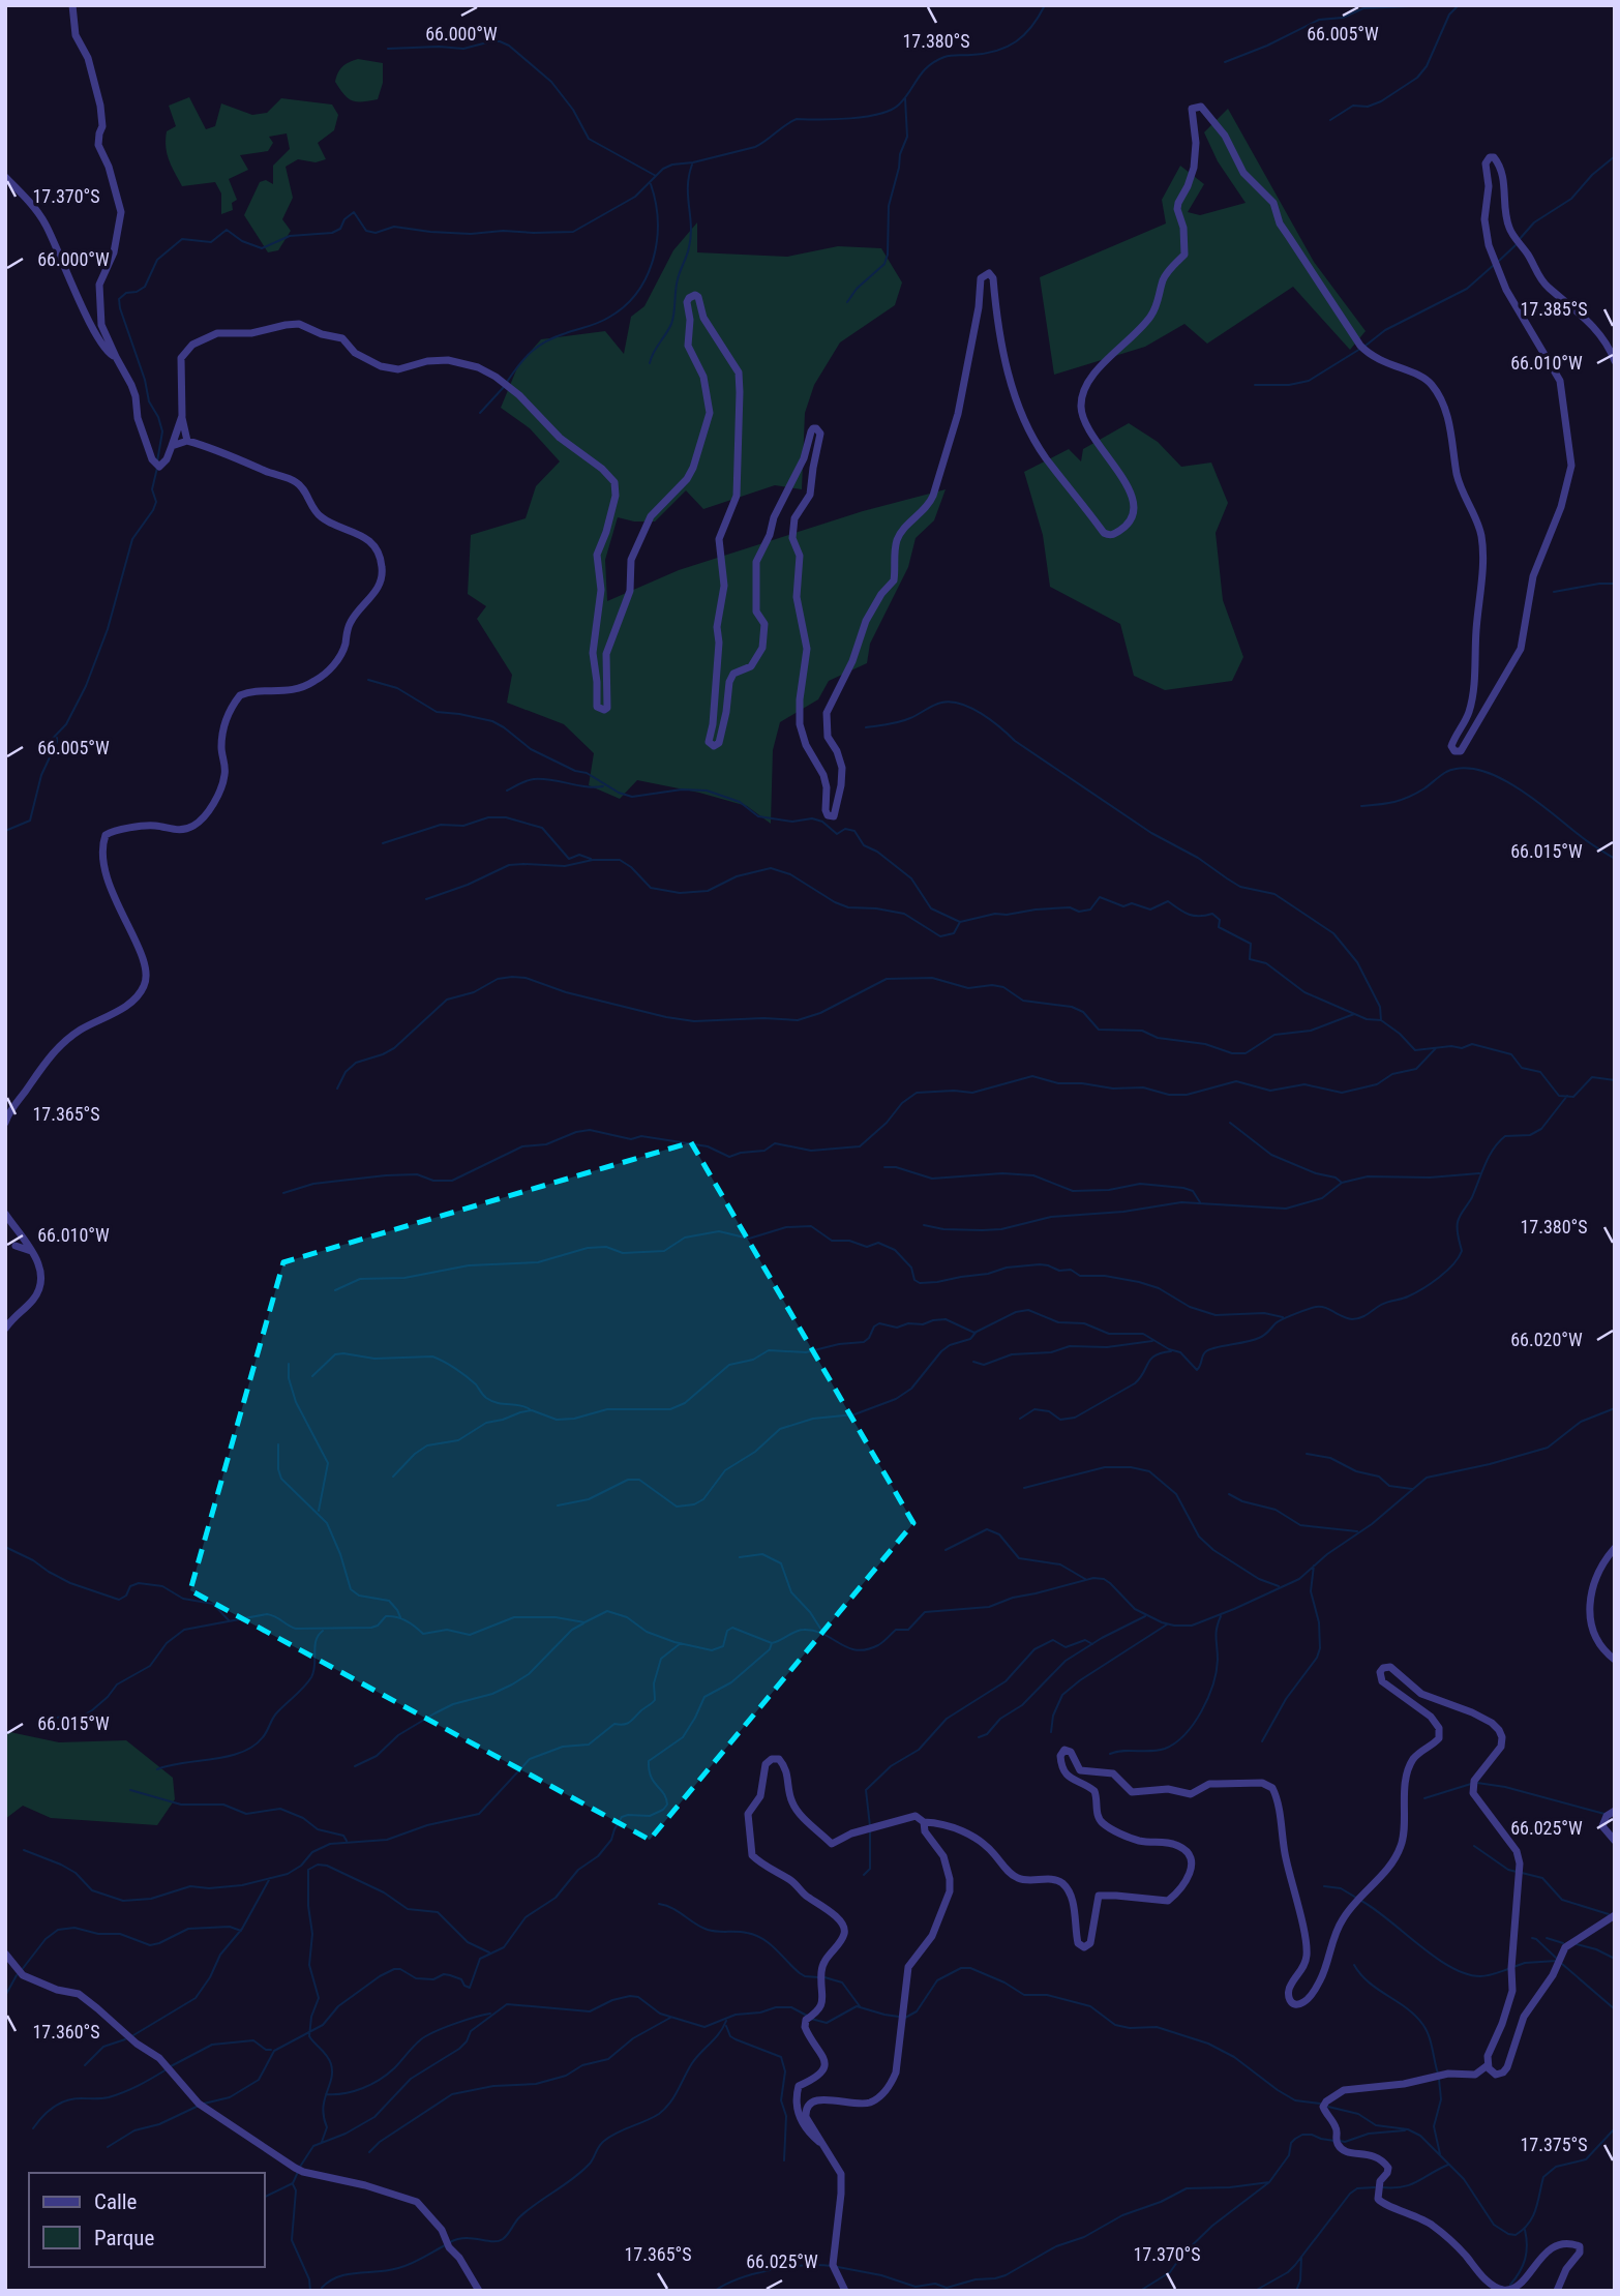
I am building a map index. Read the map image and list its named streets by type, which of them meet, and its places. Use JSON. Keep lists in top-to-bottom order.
{
  "legend": ["Calle", "Parque"],
  "coordinates": [
    "66.000°W",
    "66.005°W",
    "17.380°S",
    "17.370°S",
    "17.385°S",
    "66.010°W",
    "66.015°W",
    "17.365°S",
    "66.020°W",
    "66.025°W",
    "17.360°S",
    "17.375°S"
  ]
}
